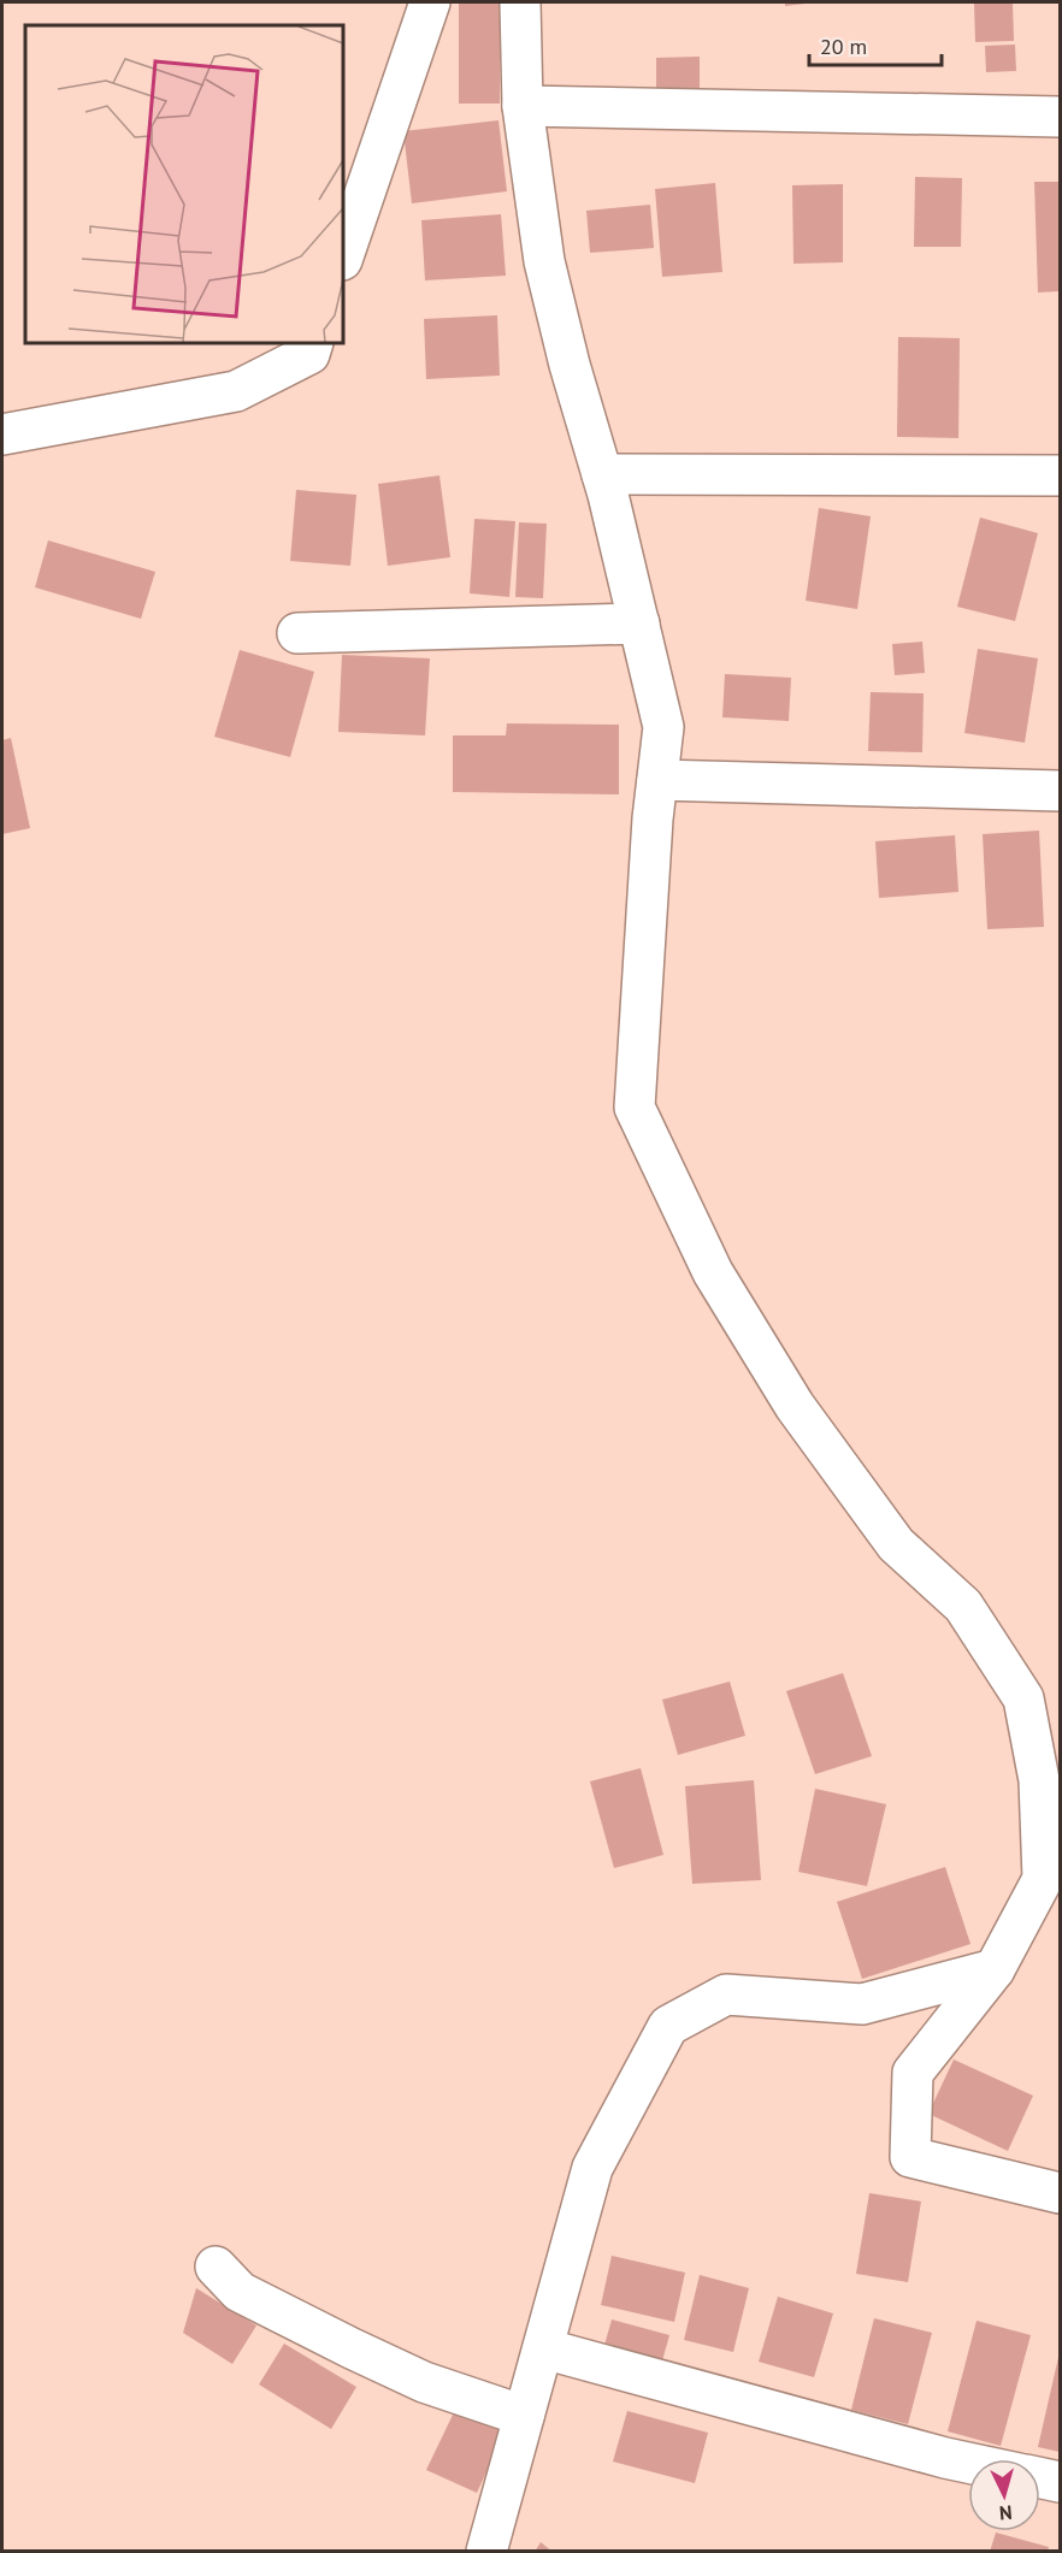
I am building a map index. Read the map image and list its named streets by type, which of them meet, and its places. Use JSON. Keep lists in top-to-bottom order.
{
  "scale_bar": "20 m",
  "north": "bottom"
}
